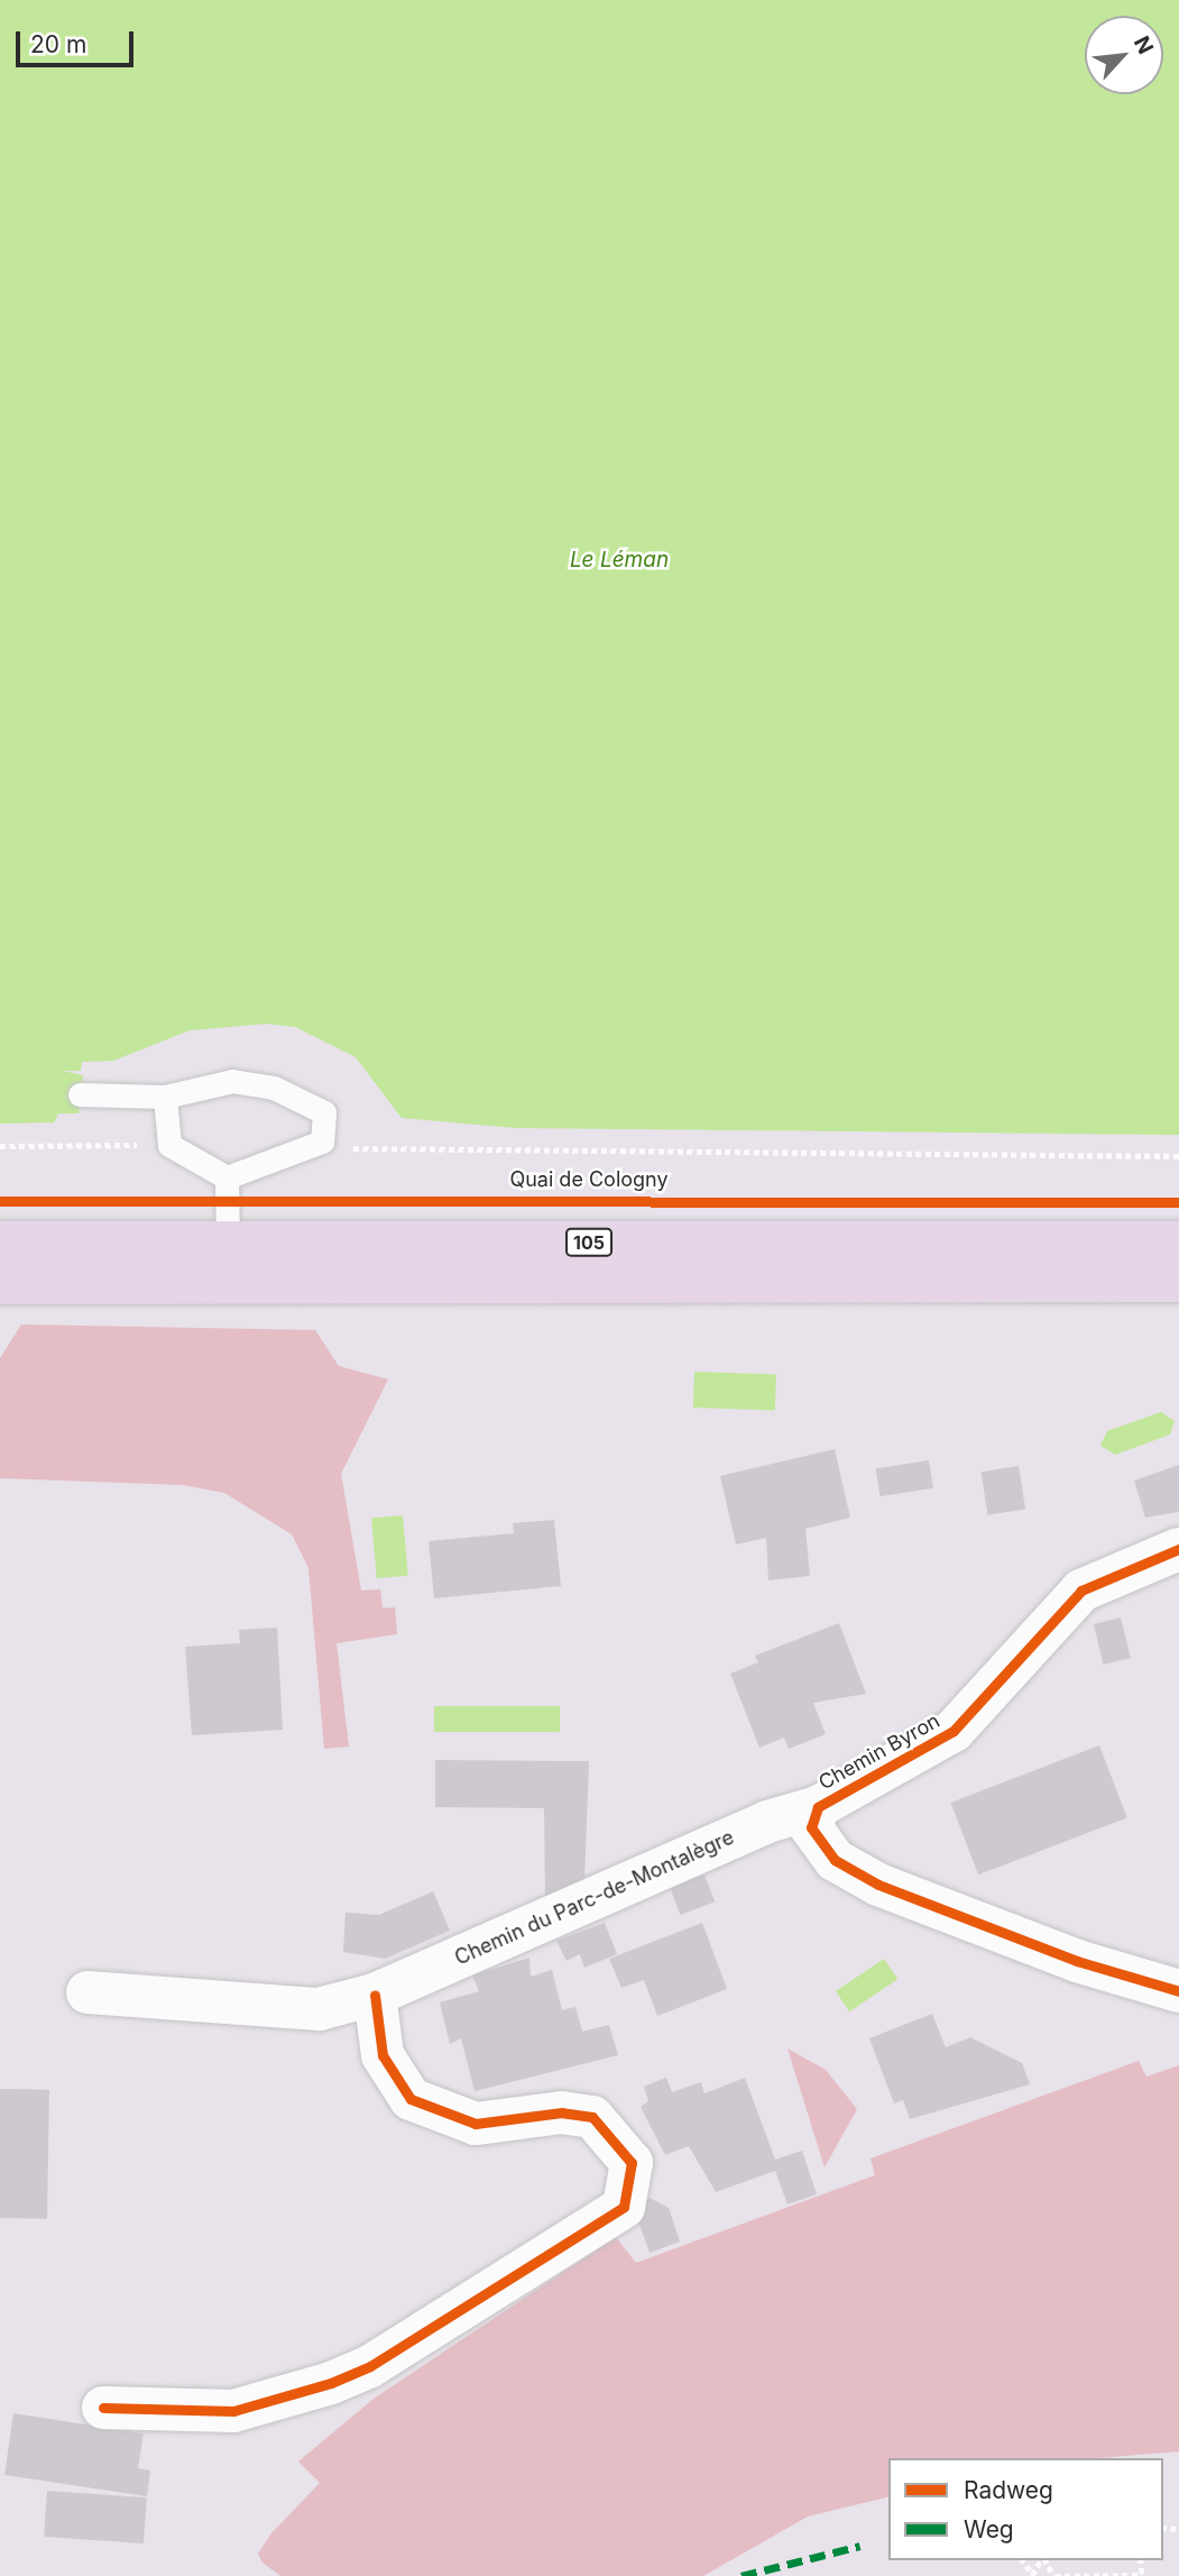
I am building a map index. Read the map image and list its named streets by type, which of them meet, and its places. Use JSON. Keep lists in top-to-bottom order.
{
  "streets": {
    "main road": ["105"],
    "street": ["Chemin Byron", "Chemin du Parc-de-Montalègre"],
    "cycle path": ["Quai de Cologny"]
  },
  "crossings": [
    ["Chemin Byron", "Chemin du Parc-de-Montalègre"]
  ],
  "water": ["Le Léman"],
  "legend": ["Radweg", "Weg"],
  "scale_bar": "20 m",
  "north": "top right"
}
